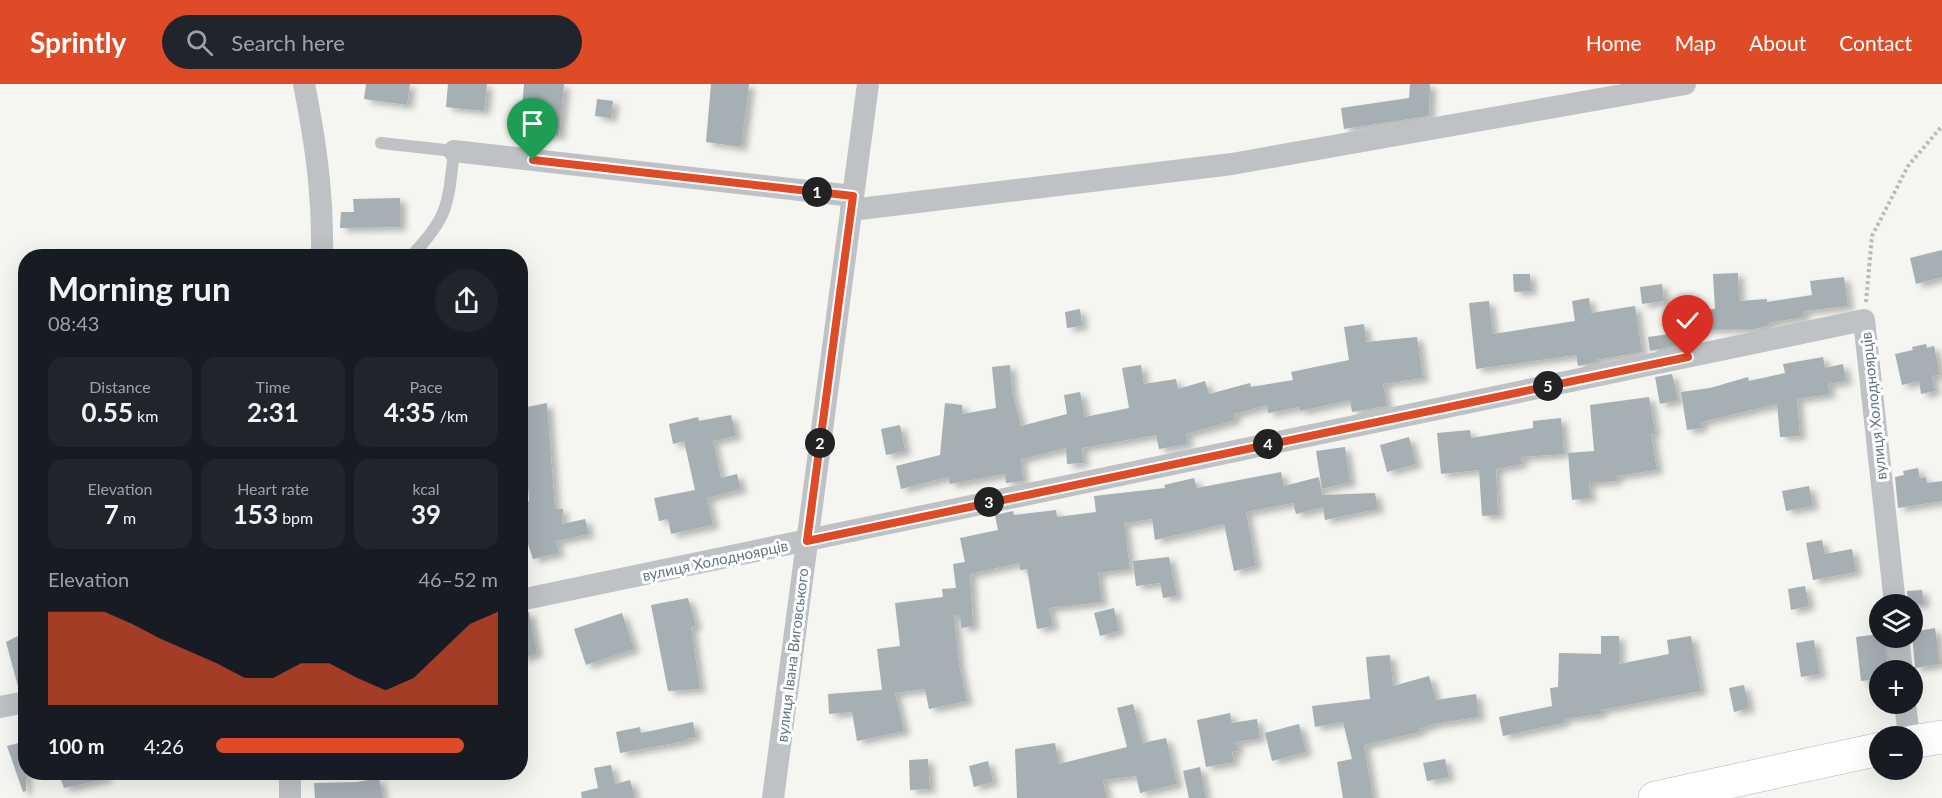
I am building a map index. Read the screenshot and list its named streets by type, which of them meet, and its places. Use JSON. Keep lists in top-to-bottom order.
{
  "streets": {
    "street": ["вулиця Холодноярців", "вулиця Івана Виговського"]
  },
  "crossings": [
    ["вулиця Холодноярців", "вулиця Івана Виговського"]
  ],
  "page": {
    "header": "Sprintly",
    "search": "Search here",
    "nav": [
      "Home",
      "Map",
      "About",
      "Contact"
    ],
    "pins": [
      "1",
      "5",
      "2",
      "4",
      "3"
    ],
    "heading": ["Morning run", "08:43"],
    "stats": [
      ["Distance", "0.55 km"],
      ["Time", "2:31"],
      ["Pace", "4:35 /km"],
      ["Elevation", "7 m"],
      ["Heart rate", "153 bpm"],
      ["kcal", "39"]
    ],
    "chart": ["Elevation", "46–52 m"],
    "map_buttons": ["+", "−"],
    "list": [
      {
        "name": "100 m",
        "note": "4:26"
      }
    ]
  }
}
